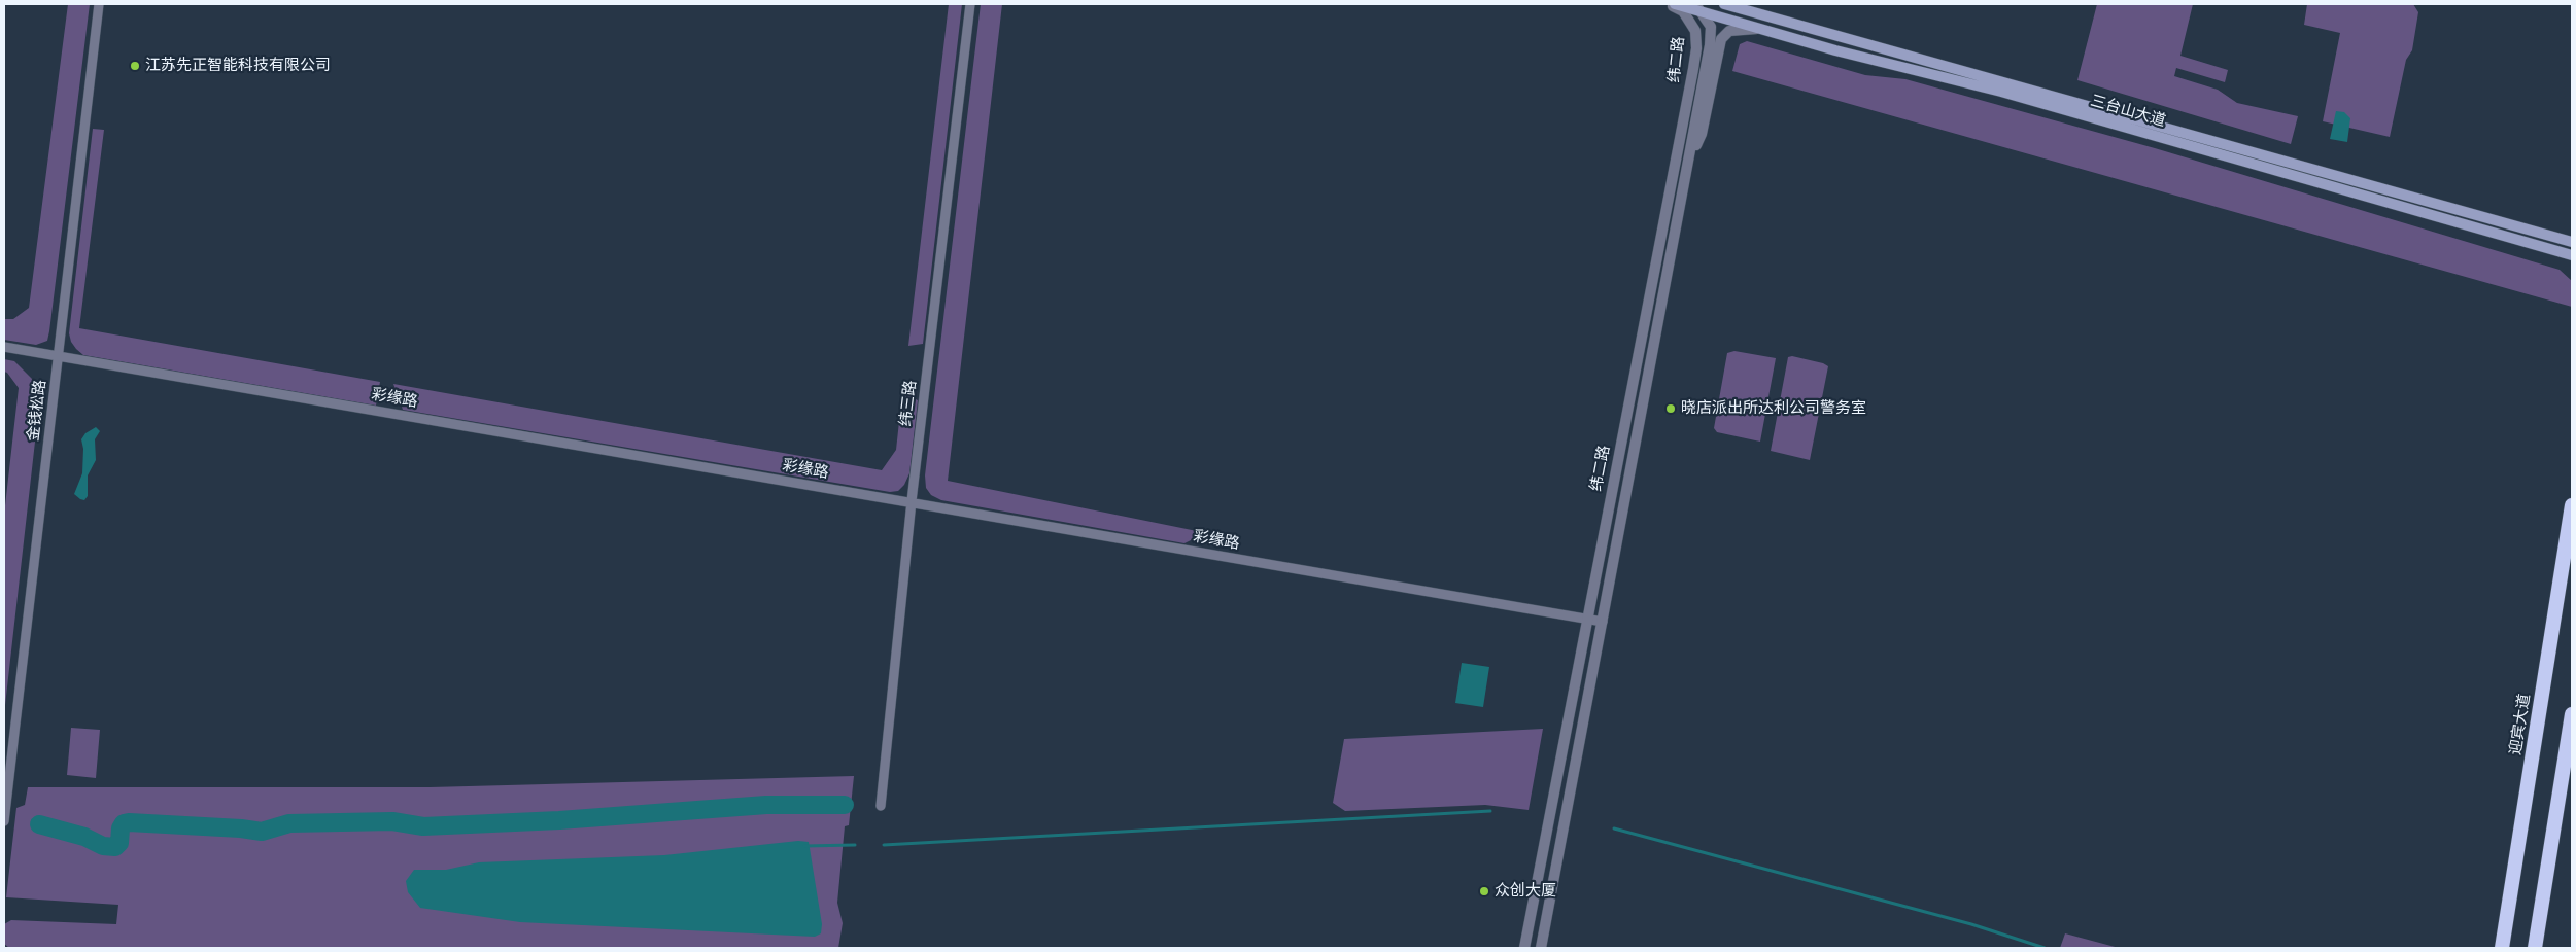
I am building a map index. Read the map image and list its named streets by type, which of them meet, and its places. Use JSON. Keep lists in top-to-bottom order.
{
  "streets": {
    "highway": ["迎宾大道"],
    "main road": ["三台山大道"],
    "street": [
      "纬二路",
      "彩缘路",
      "纬三路",
      "金钱松路"
    ]
  },
  "crossings": [
    ["纬二路", "三台山大道"],
    ["纬二路", "彩缘路"],
    ["彩缘路", "纬三路"],
    ["彩缘路", "金钱松路"]
  ],
  "places": ["江苏先正智能科技有限公司", "晓店派出所达利公司警务室", "众创大厦"]
}
